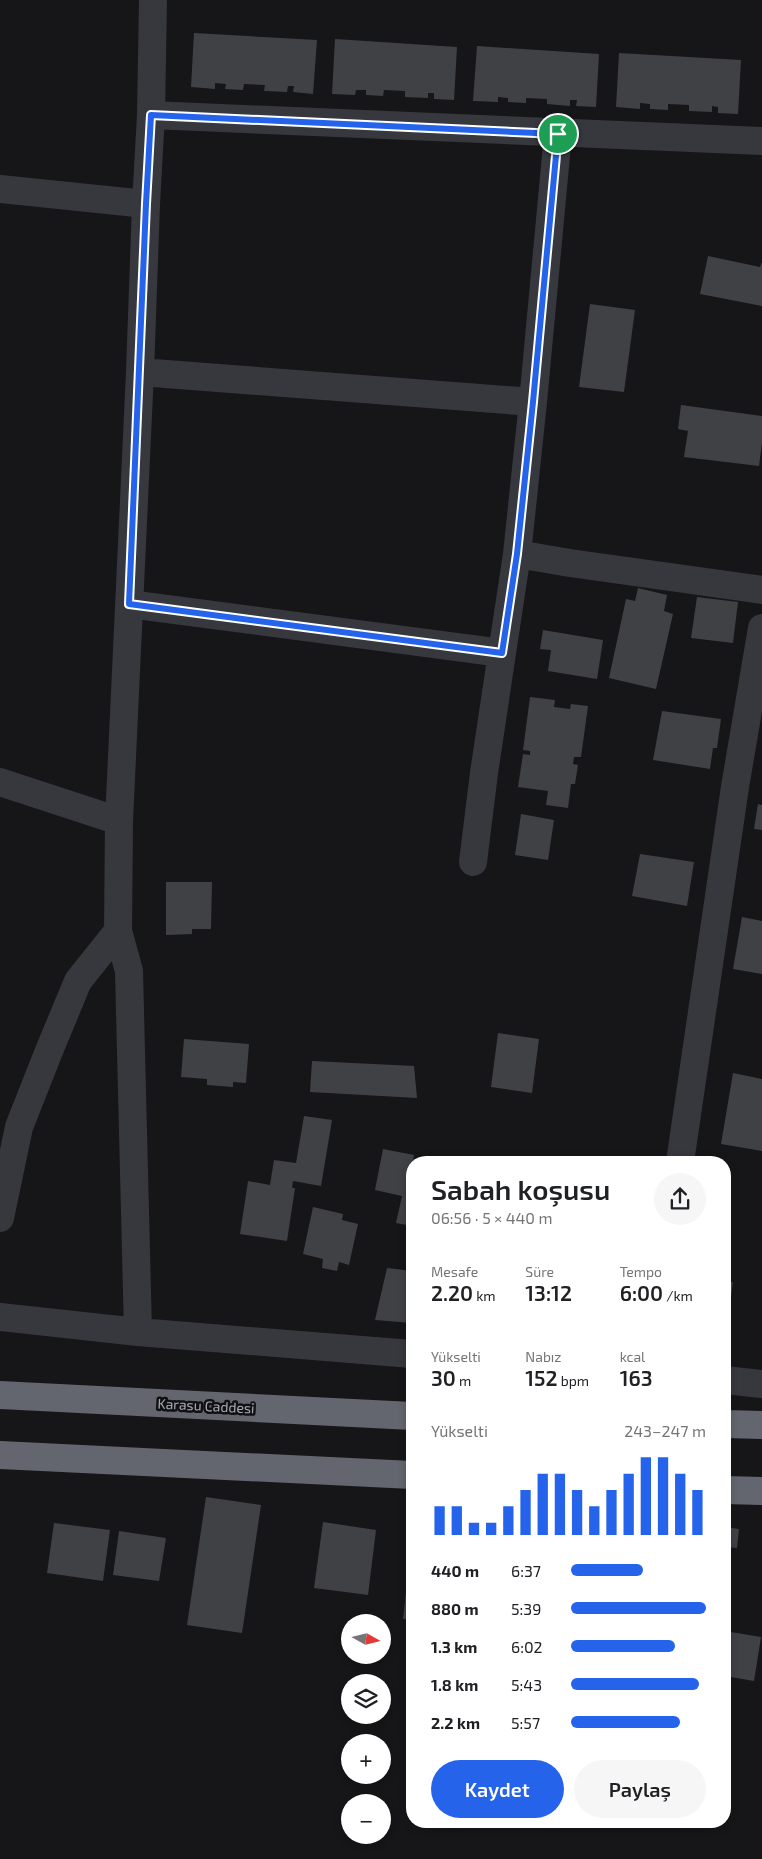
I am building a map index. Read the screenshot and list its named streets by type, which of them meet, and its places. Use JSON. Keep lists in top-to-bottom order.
{
  "streets": {
    "highway": ["Karasu Caddesi"]
  },
  "north": "right",
  "page": {
    "heading": ["Sabah koşusu", "06:56 · 5 × 440 m"],
    "stats": [
      ["Mesafe", "2.20 km"],
      ["Süre", "13:12"],
      ["Tempo", "6:00 /km"],
      ["Yükselti", "30 m"],
      ["Nabız", "152 bpm"],
      ["kcal", "163"]
    ],
    "chart": ["Yükselti", "243–247 m"],
    "list": [
      {
        "name": "440 m",
        "note": "6:37"
      },
      {
        "name": "880 m",
        "note": "5:39"
      },
      {
        "name": "1.3 km",
        "note": "6:02"
      },
      {
        "name": "1.8 km",
        "note": "5:43"
      },
      {
        "name": "2.2 km",
        "note": "5:57"
      }
    ],
    "map_buttons": ["+", "−"],
    "buttons": ["Kaydet", "Paylaş"]
  }
}
